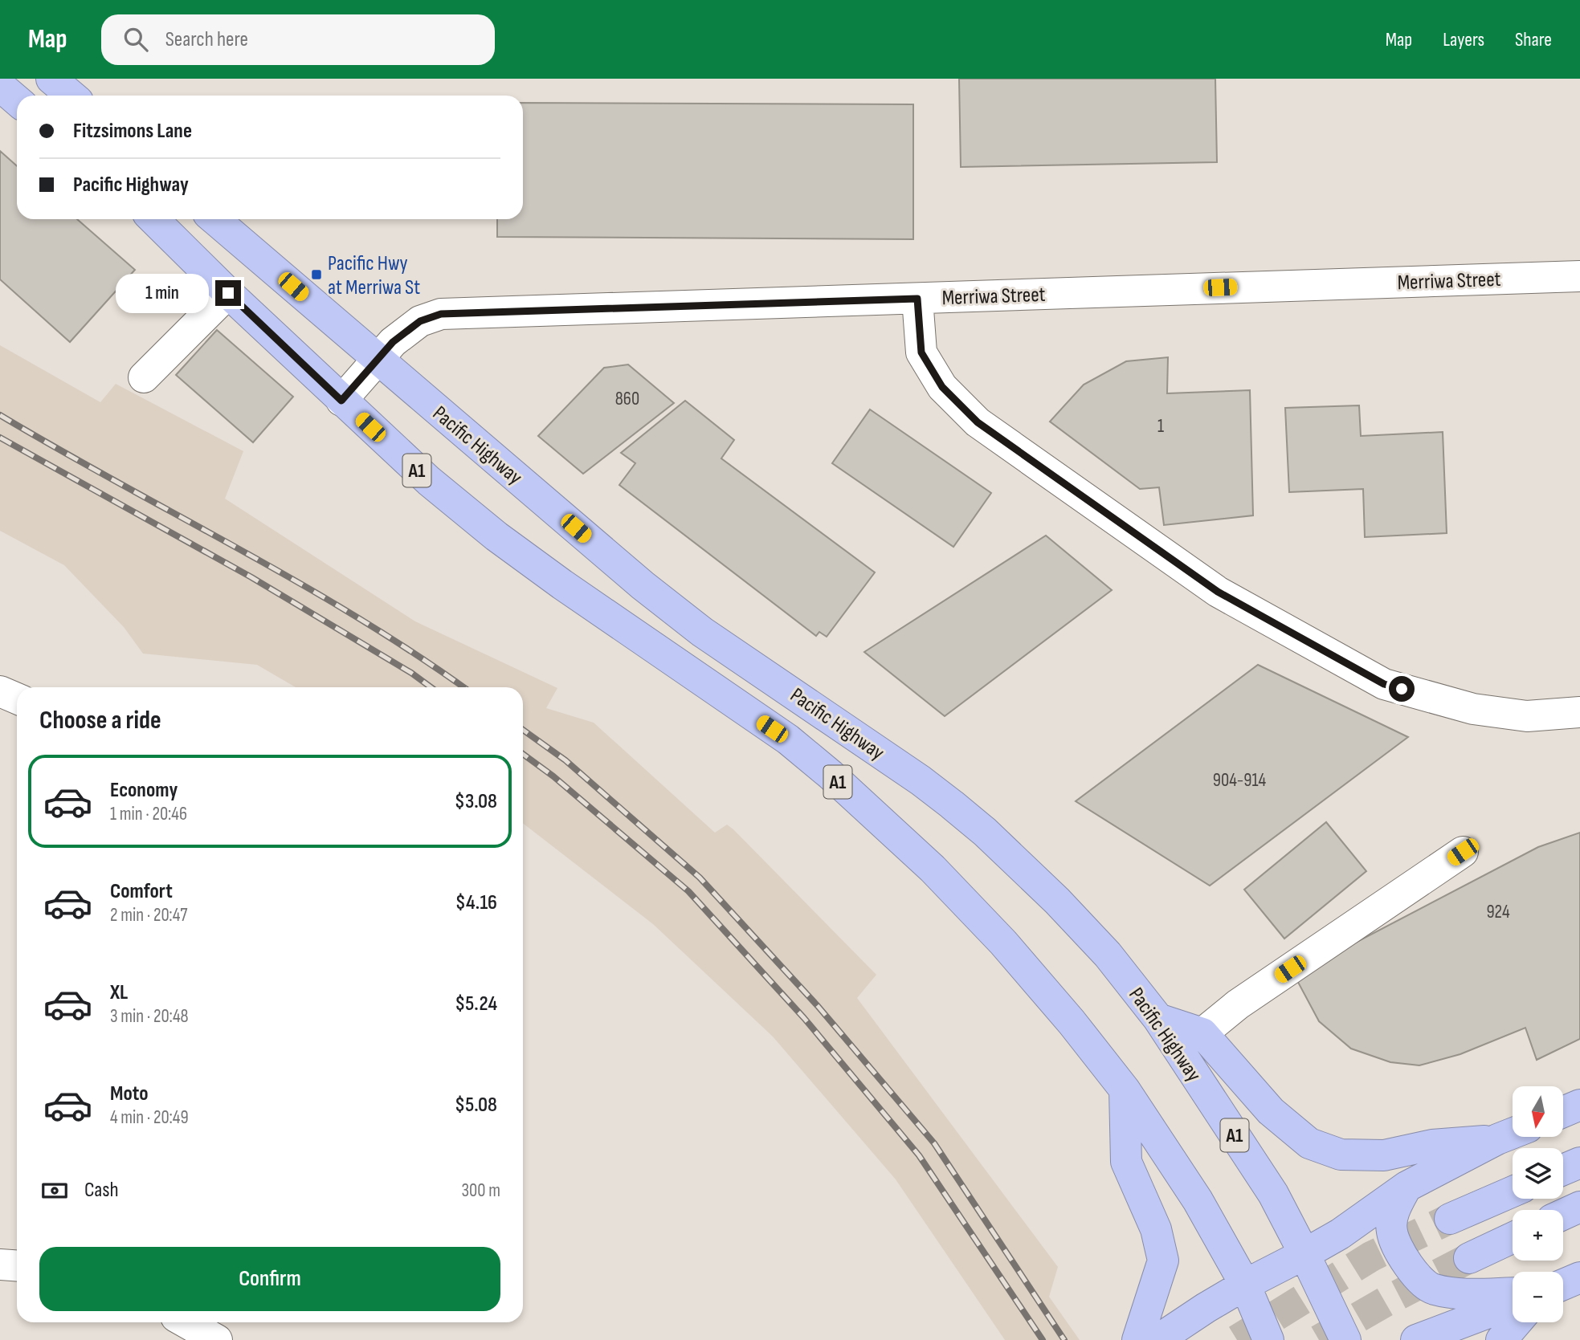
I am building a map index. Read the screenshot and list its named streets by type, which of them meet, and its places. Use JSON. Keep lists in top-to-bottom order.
{
  "streets": {
    "highway": ["Pacific Highway", "A1"],
    "street": ["Merriwa Street"]
  },
  "crossings": [
    ["Merriwa Street", "Pacific Highway"]
  ],
  "places": {
    "transit": ["Pacific Hwy at Merriwa St"]
  },
  "house_numbers": [
    "860",
    "1",
    "904-914",
    "924"
  ],
  "north": "bottom",
  "page": {
    "header": "Map",
    "search": "Search here",
    "nav": ["Map", "Layers", "Share"],
    "banner": ["Fitzsimons Lane", "Pacific Highway"],
    "bubble": "1 min",
    "heading": "Choose a ride",
    "list": [
      {
        "name": "Economy",
        "note": "1 min · 20:46",
        "value": "$3.08"
      },
      {
        "name": "Comfort",
        "note": "2 min · 20:47",
        "value": "$4.16"
      },
      {
        "name": "XL",
        "note": "3 min · 20:48",
        "value": "$5.24"
      },
      {
        "name": "Moto",
        "note": "4 min · 20:49",
        "value": "$5.08"
      }
    ],
    "map_buttons": ["+", "−"],
    "pay": ["Cash", "300 m"],
    "buttons": "Confirm"
  }
}
